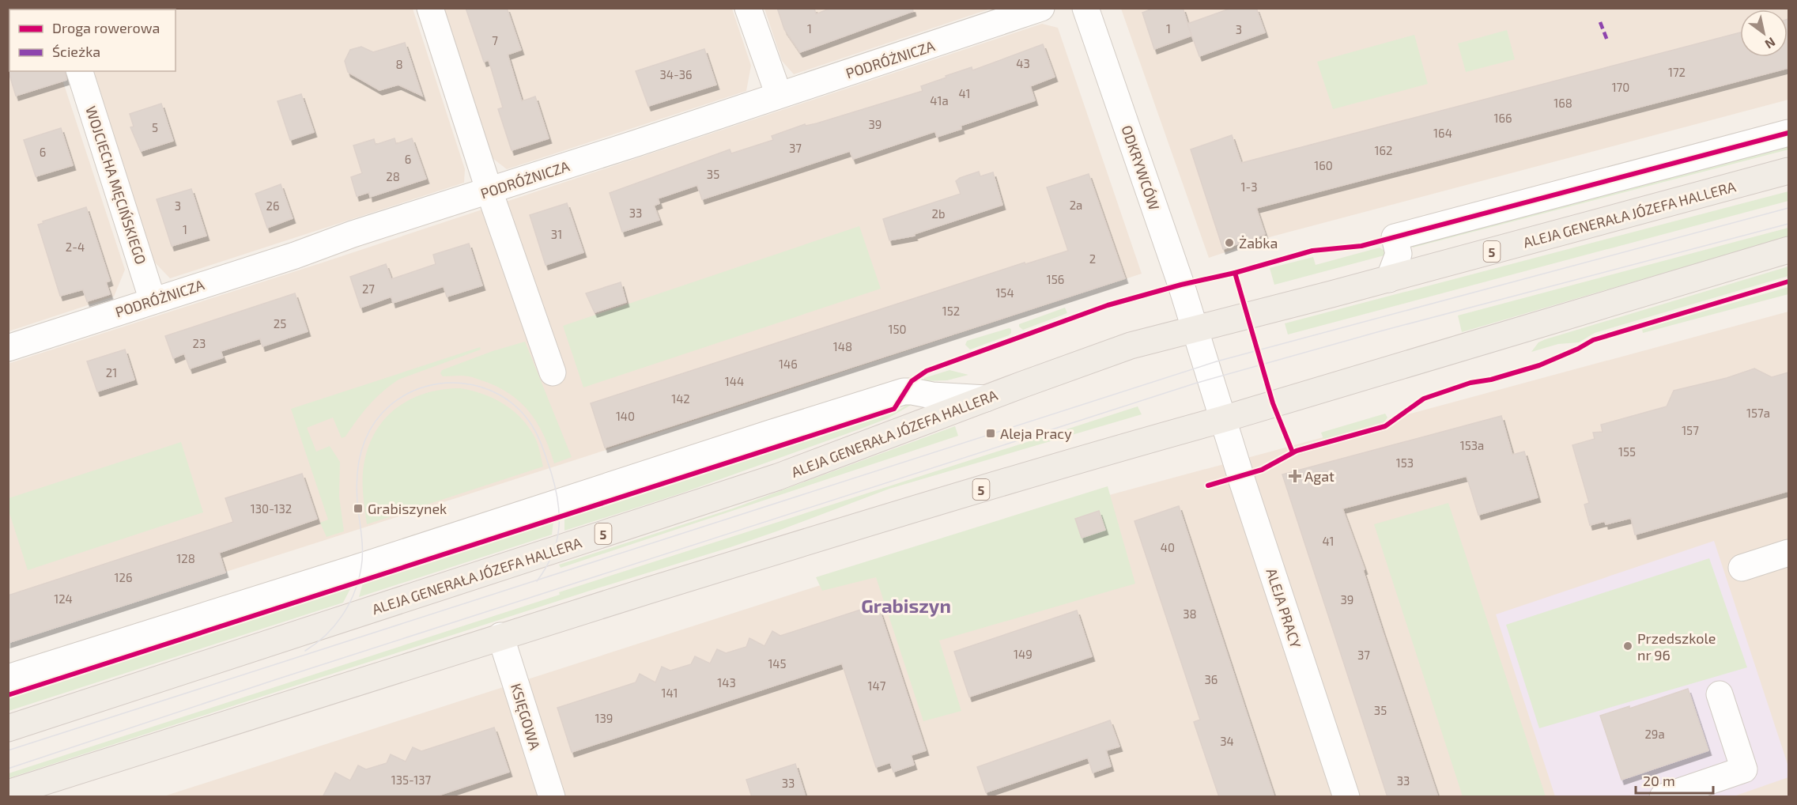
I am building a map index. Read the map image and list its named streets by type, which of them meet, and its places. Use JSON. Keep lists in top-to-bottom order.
{
  "streets": {
    "main road": ["ALEJA GENERAŁA JÓZEFA HALLERA", "5"],
    "street": [
      "PODRÓŻNICZA",
      "ODKRYWCÓW",
      "WOJCIECHA MĘCIŃSKIEGO",
      "ALEJA PRACY",
      "KSIĘGOWA"
    ]
  },
  "crossings": [
    ["PODRÓŻNICZA", "WOJCIECHA MĘCIŃSKIEGO"],
    ["ODKRYWCÓW", "ALEJA GENERAŁA JÓZEFA HALLERA"],
    ["ODKRYWCÓW", "5"],
    ["ODKRYWCÓW", "ALEJA PRACY"],
    ["5", "ALEJA PRACY"],
    ["5", "KSIĘGOWA"]
  ],
  "districts": ["Grabiszyn"],
  "places": {
    "other": ["Żabka", "Przedszkole nr 96"],
    "transit": ["Aleja Pracy", "Grabiszynek"],
    "health": ["Agat"]
  },
  "house_numbers": [
    "1",
    "1",
    "3",
    "7",
    "43",
    "8",
    "172",
    "34-36",
    "170",
    "41",
    "41a",
    "168",
    "166",
    "39",
    "5",
    "164",
    "37",
    "162",
    "6",
    "6",
    "160",
    "35",
    "28",
    "1-3",
    "2a",
    "3",
    "26",
    "33",
    "2b",
    "1",
    "31",
    "2-4",
    "2",
    "156",
    "27",
    "154",
    "152",
    "25",
    "150",
    "23",
    "148",
    "146",
    "21",
    "144",
    "142",
    "157a",
    "140",
    "157",
    "153a",
    "155",
    "153",
    "130-132",
    "41",
    "40",
    "128",
    "126",
    "124",
    "39",
    "38",
    "149",
    "37",
    "145",
    "36",
    "143",
    "147",
    "141",
    "35",
    "139",
    "29a",
    "34",
    "135-137",
    "33",
    "33"
  ],
  "legend": ["Droga rowerowa", "Ścieżka"],
  "scale_bar": "20 m",
  "north": "bottom right"
}
